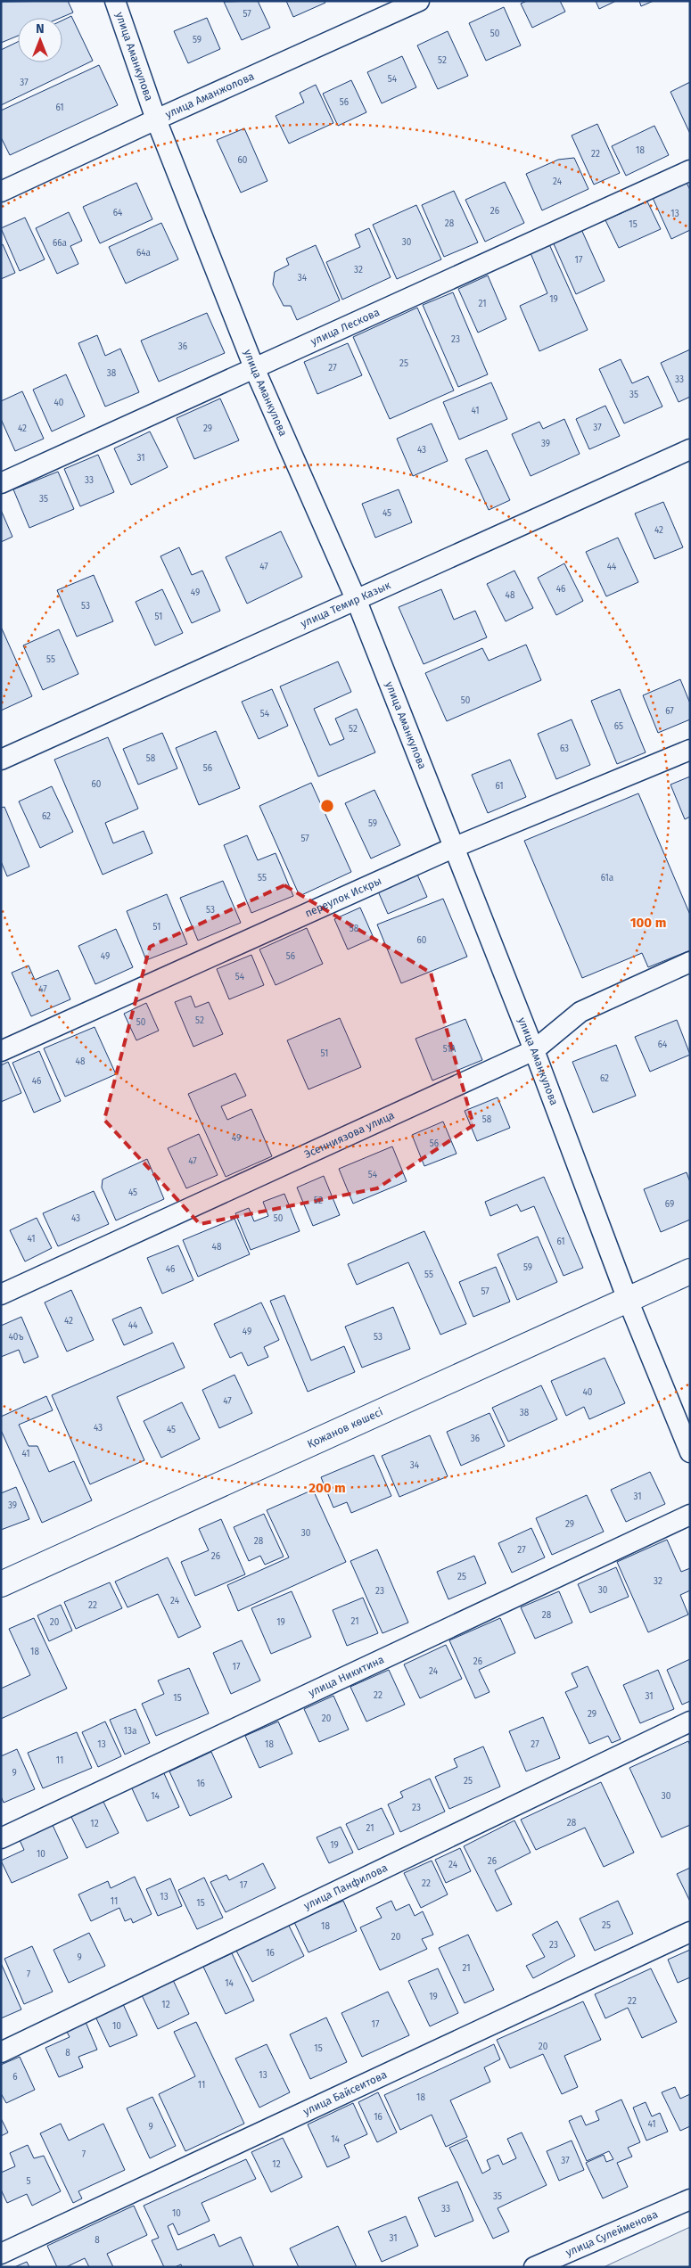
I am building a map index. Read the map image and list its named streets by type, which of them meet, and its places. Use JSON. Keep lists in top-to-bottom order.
{
  "streets": {
    "main road": ["Қожанов көшесі"],
    "street": [
      "улица Аманкулова",
      "улица Аманжолова",
      "улица Лескова",
      "улица Темир Казык",
      "переулок Искры",
      "Эсенниязова улица",
      "улица Никитина",
      "улица Панфилова",
      "улица Байсеитова",
      "улица Сулейменова"
    ]
  },
  "crossings": [
    ["улица Аманкулова", "улица Аманжолова"],
    ["улица Аманкулова", "улица Лескова"],
    ["улица Аманкулова", "улица Темир Казык"],
    ["улица Аманкулова", "переулок Искры"],
    ["улица Аманкулова", "Эсенниязова улица"],
    ["улица Аманкулова", "Қожанов көшесі"]
  ],
  "house_numbers": [
    "57",
    "50",
    "59",
    "52",
    "54",
    "37",
    "56",
    "61",
    "18",
    "22",
    "60",
    "24",
    "26",
    "64",
    "13",
    "28",
    "15",
    "30",
    "66а",
    "64а",
    "17",
    "32",
    "34",
    "19",
    "21",
    "23",
    "36",
    "25",
    "27",
    "38",
    "33",
    "35",
    "40",
    "41",
    "37",
    "42",
    "29",
    "39",
    "43",
    "31",
    "33",
    "35",
    "45",
    "42",
    "47",
    "44",
    "46",
    "49",
    "48",
    "53",
    "51",
    "55",
    "50",
    "67",
    "54",
    "65",
    "52",
    "63",
    "58",
    "56",
    "60",
    "61",
    "62",
    "59",
    "57",
    "55",
    "61а",
    "53",
    "51",
    "58",
    "60",
    "49",
    "56",
    "54",
    "47",
    "52",
    "50",
    "64",
    "51А",
    "51",
    "48",
    "62",
    "46",
    "58",
    "49",
    "56",
    "47",
    "54",
    "45",
    "52",
    "69",
    "43",
    "50",
    "41",
    "61",
    "48",
    "59",
    "46",
    "55",
    "57",
    "42",
    "44",
    "49",
    "40ъ",
    "53",
    "40",
    "47",
    "38",
    "43",
    "45",
    "36",
    "41",
    "34",
    "31",
    "39",
    "29",
    "30",
    "28",
    "27",
    "26",
    "25",
    "32",
    "30",
    "23",
    "24",
    "22",
    "28",
    "21",
    "20",
    "19",
    "18",
    "26",
    "17",
    "24",
    "22",
    "31",
    "15",
    "29",
    "20",
    "13а",
    "13",
    "18",
    "27",
    "11",
    "9",
    "25",
    "16",
    "14",
    "30",
    "23",
    "28",
    "12",
    "21",
    "19",
    "10",
    "26",
    "24",
    "22",
    "17",
    "13",
    "11",
    "15",
    "25",
    "18",
    "20",
    "23",
    "16",
    "9",
    "21",
    "7",
    "14",
    "19",
    "22",
    "12",
    "17",
    "10",
    "20",
    "15",
    "8",
    "13",
    "6",
    "11",
    "18",
    "16",
    "41",
    "9",
    "14",
    "7",
    "37",
    "12",
    "5",
    "35",
    "33",
    "10",
    "31",
    "8"
  ],
  "north": "top",
  "rings": ["100 m", "200 m"]
}
